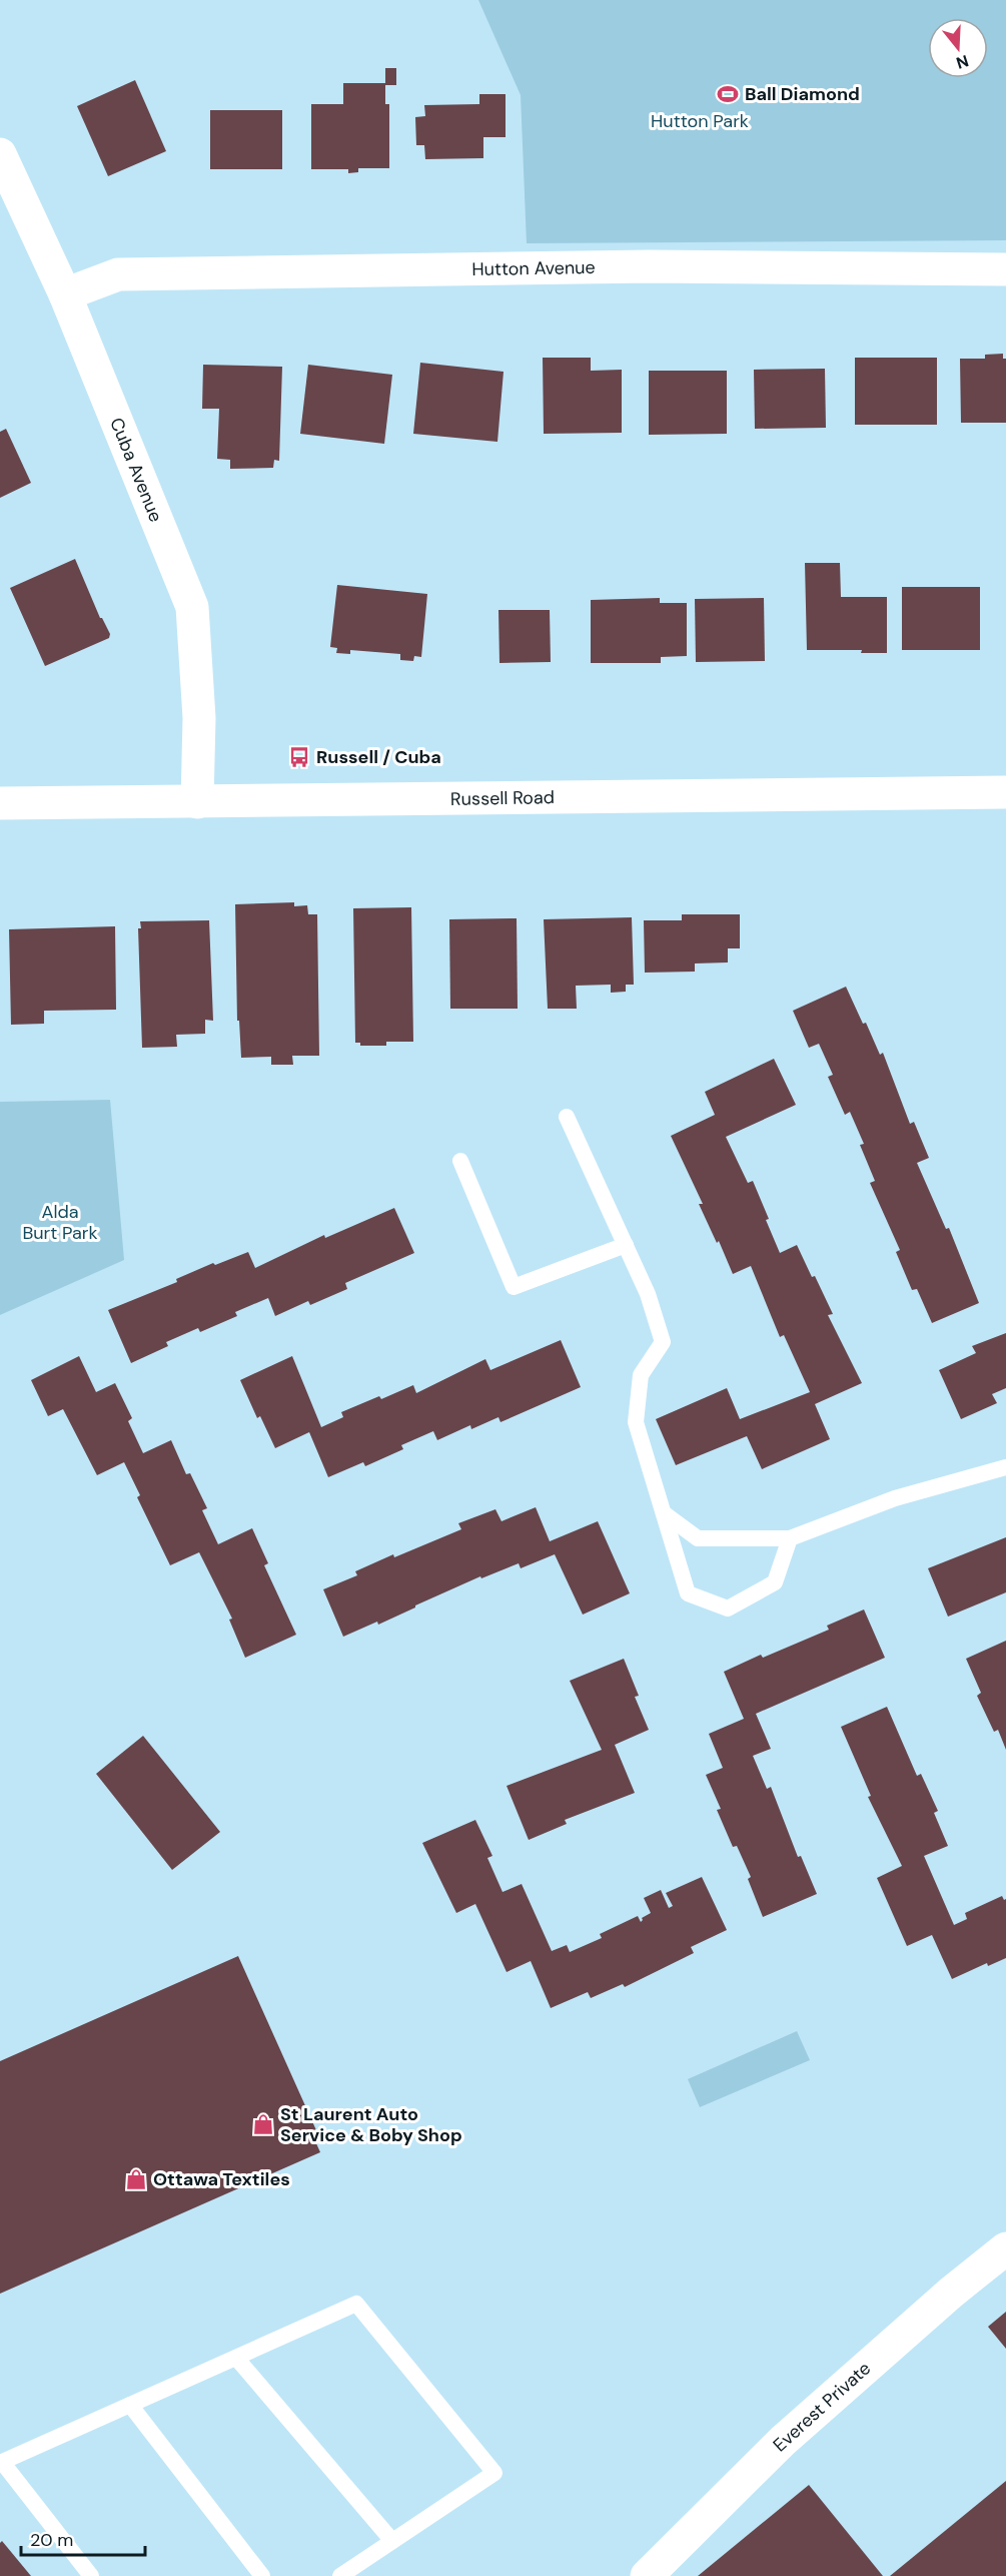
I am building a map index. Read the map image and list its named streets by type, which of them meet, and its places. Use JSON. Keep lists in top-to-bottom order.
{
  "streets": {
    "street": [
      "Hutton Avenue",
      "Cuba Avenue",
      "Russell Road",
      "Everest Private"
    ]
  },
  "crossings": [
    ["Hutton Avenue", "Cuba Avenue"],
    ["Cuba Avenue", "Russell Road"]
  ],
  "parks": ["Hutton Park", "Alda Burt Park"],
  "places": {
    "sports": ["Ball Diamond"],
    "bus stop": ["Russell / Cuba"],
    "shop": ["St Laurent Auto Service & Boby Shop", "Ottawa Textiles"]
  },
  "scale_bar": "20 m",
  "north": "bottom"
}
